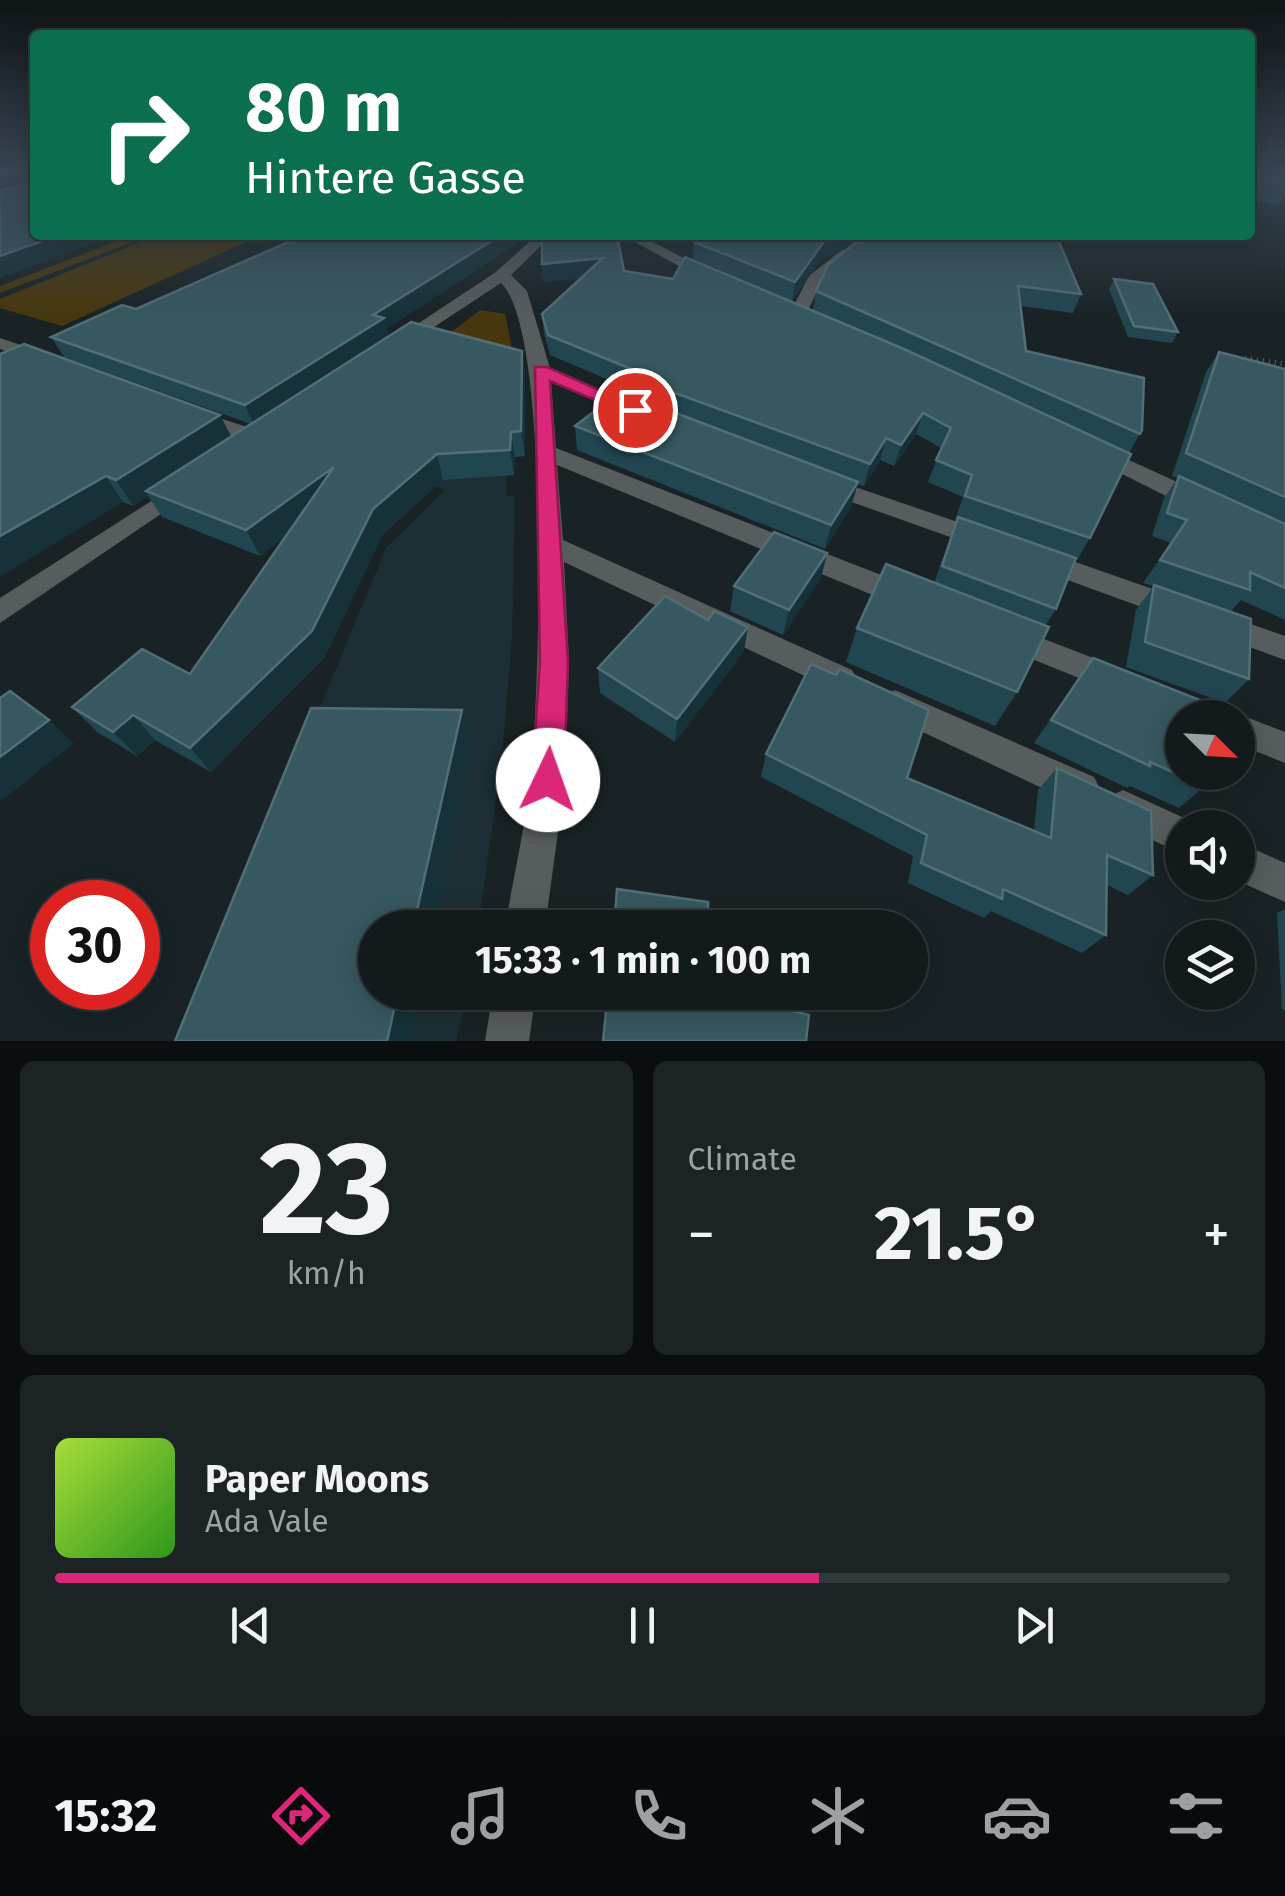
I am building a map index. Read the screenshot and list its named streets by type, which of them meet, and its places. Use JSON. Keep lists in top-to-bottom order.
{
  "north": "bottom right",
  "page": {
    "turn": ["80 m", "Hintere Gasse"],
    "limit": "30",
    "trip": "15:33 · 1 min · 100 m",
    "tile": [
      ["23", "km/h"],
      "Climate"
    ],
    "heat": ["−", "21.5°", "+"],
    "song": ["Paper Moons", "Ada Vale"],
    "tabs": "15:32"
  }
}
